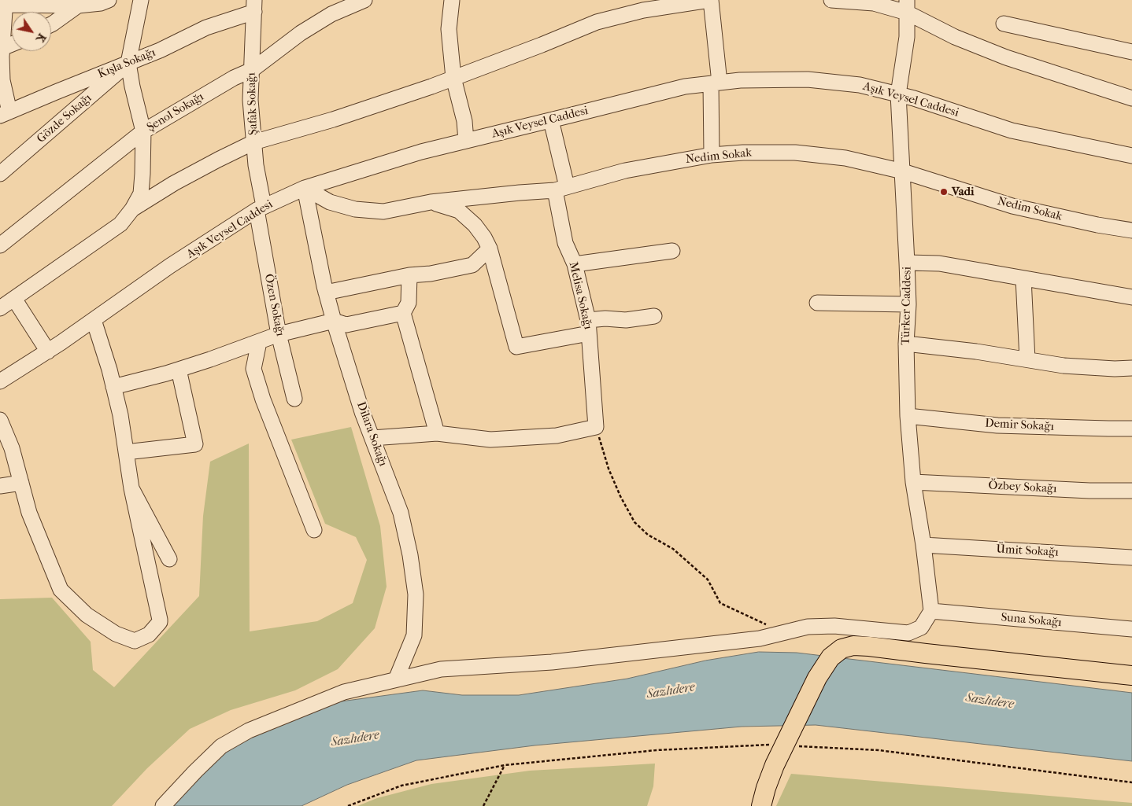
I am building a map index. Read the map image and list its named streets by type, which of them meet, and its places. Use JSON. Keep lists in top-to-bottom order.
{
  "streets": {
    "street": [
      "Kışla Sokağı",
      "Aşık Veysel Caddesi",
      "Şafak Sokağı",
      "Şenol Sokağı",
      "Gözde Sokağı",
      "Nedim Sokak",
      "Melisa Sokağı",
      "Özen Sokağı",
      "Türker Caddesi",
      "Demir Sokağı",
      "Dilara Sokağı",
      "Özbey Sokağı",
      "Ümit Sokağı",
      "Suna Sokağı"
    ]
  },
  "crossings": [
    ["Kışla Sokağı", "Şafak Sokağı"],
    ["Kışla Sokağı", "Gözde Sokağı"],
    ["Aşık Veysel Caddesi", "Şafak Sokağı"],
    ["Aşık Veysel Caddesi", "Nedim Sokak"],
    ["Aşık Veysel Caddesi", "Melisa Sokağı"],
    ["Aşık Veysel Caddesi", "Özen Sokağı"],
    ["Aşık Veysel Caddesi", "Türker Caddesi"],
    ["Aşık Veysel Caddesi", "Dilara Sokağı"],
    ["Şafak Sokağı", "Şenol Sokağı"],
    ["Şafak Sokağı", "Özen Sokağı"],
    ["Nedim Sokak", "Melisa Sokağı"],
    ["Nedim Sokak", "Türker Caddesi"],
    ["Nedim Sokak", "Dilara Sokağı"],
    ["Türker Caddesi", "Demir Sokağı"],
    ["Türker Caddesi", "Özbey Sokağı"],
    ["Türker Caddesi", "Ümit Sokağı"],
    ["Türker Caddesi", "Suna Sokağı"]
  ],
  "water": ["Sazlıdere"],
  "places": ["Vadi"],
  "north": "bottom right"
}
